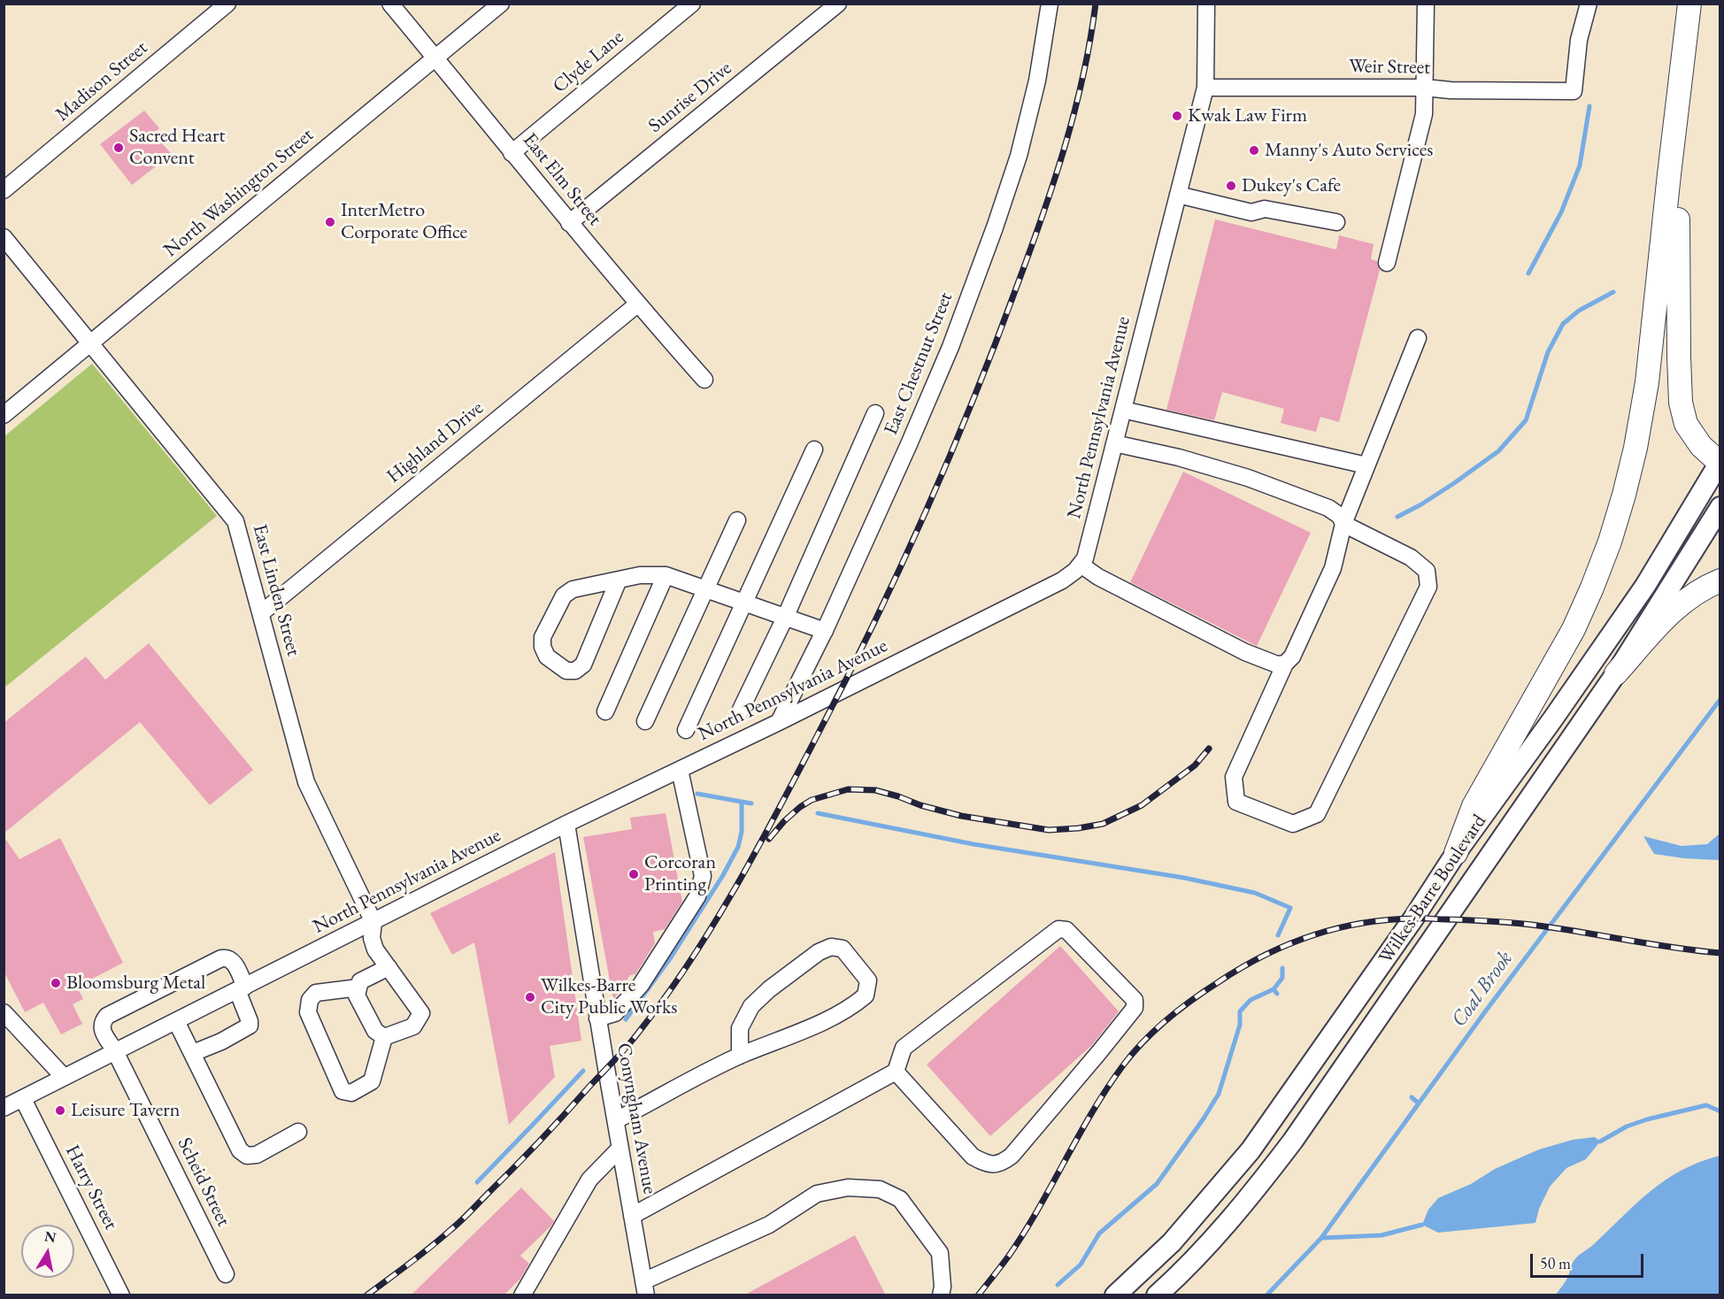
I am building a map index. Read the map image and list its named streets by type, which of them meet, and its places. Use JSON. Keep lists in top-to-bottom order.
{
  "streets": {
    "main road": ["Wilkes-Barre Boulevard"],
    "street": [
      "Clyde Lane",
      "Weir Street",
      "Madison Street",
      "Sunrise Drive",
      "East Elm Street",
      "North Washington Street",
      "East Chestnut Street",
      "North Pennsylvania Avenue",
      "Highland Drive",
      "East Linden Street",
      "Conyngham Avenue",
      "Scheid Street",
      "Harry Street"
    ]
  },
  "crossings": [
    ["Clyde Lane", "East Elm Street"],
    ["Weir Street", "North Pennsylvania Avenue"],
    ["Sunrise Drive", "East Elm Street"],
    ["East Elm Street", "North Washington Street"],
    ["East Elm Street", "Highland Drive"],
    ["North Washington Street", "East Linden Street"],
    ["East Chestnut Street", "North Pennsylvania Avenue"],
    ["North Pennsylvania Avenue", "East Linden Street"],
    ["North Pennsylvania Avenue", "Conyngham Avenue"],
    ["North Pennsylvania Avenue", "Scheid Street"],
    ["North Pennsylvania Avenue", "Harry Street"],
    ["Highland Drive", "East Linden Street"]
  ],
  "water": ["Coal Brook"],
  "places": [
    "Kwak Law Firm",
    "Sacred Heart Convent",
    "Manny's Auto Services",
    "Dukey's Cafe",
    "InterMetro Corporate Office",
    "Corcoran Printing",
    "Bloomsburg Metal",
    "Wilkes-Barre City Public Works",
    "Leisure Tavern"
  ],
  "scale_bar": "50 m",
  "north": "top"
}
